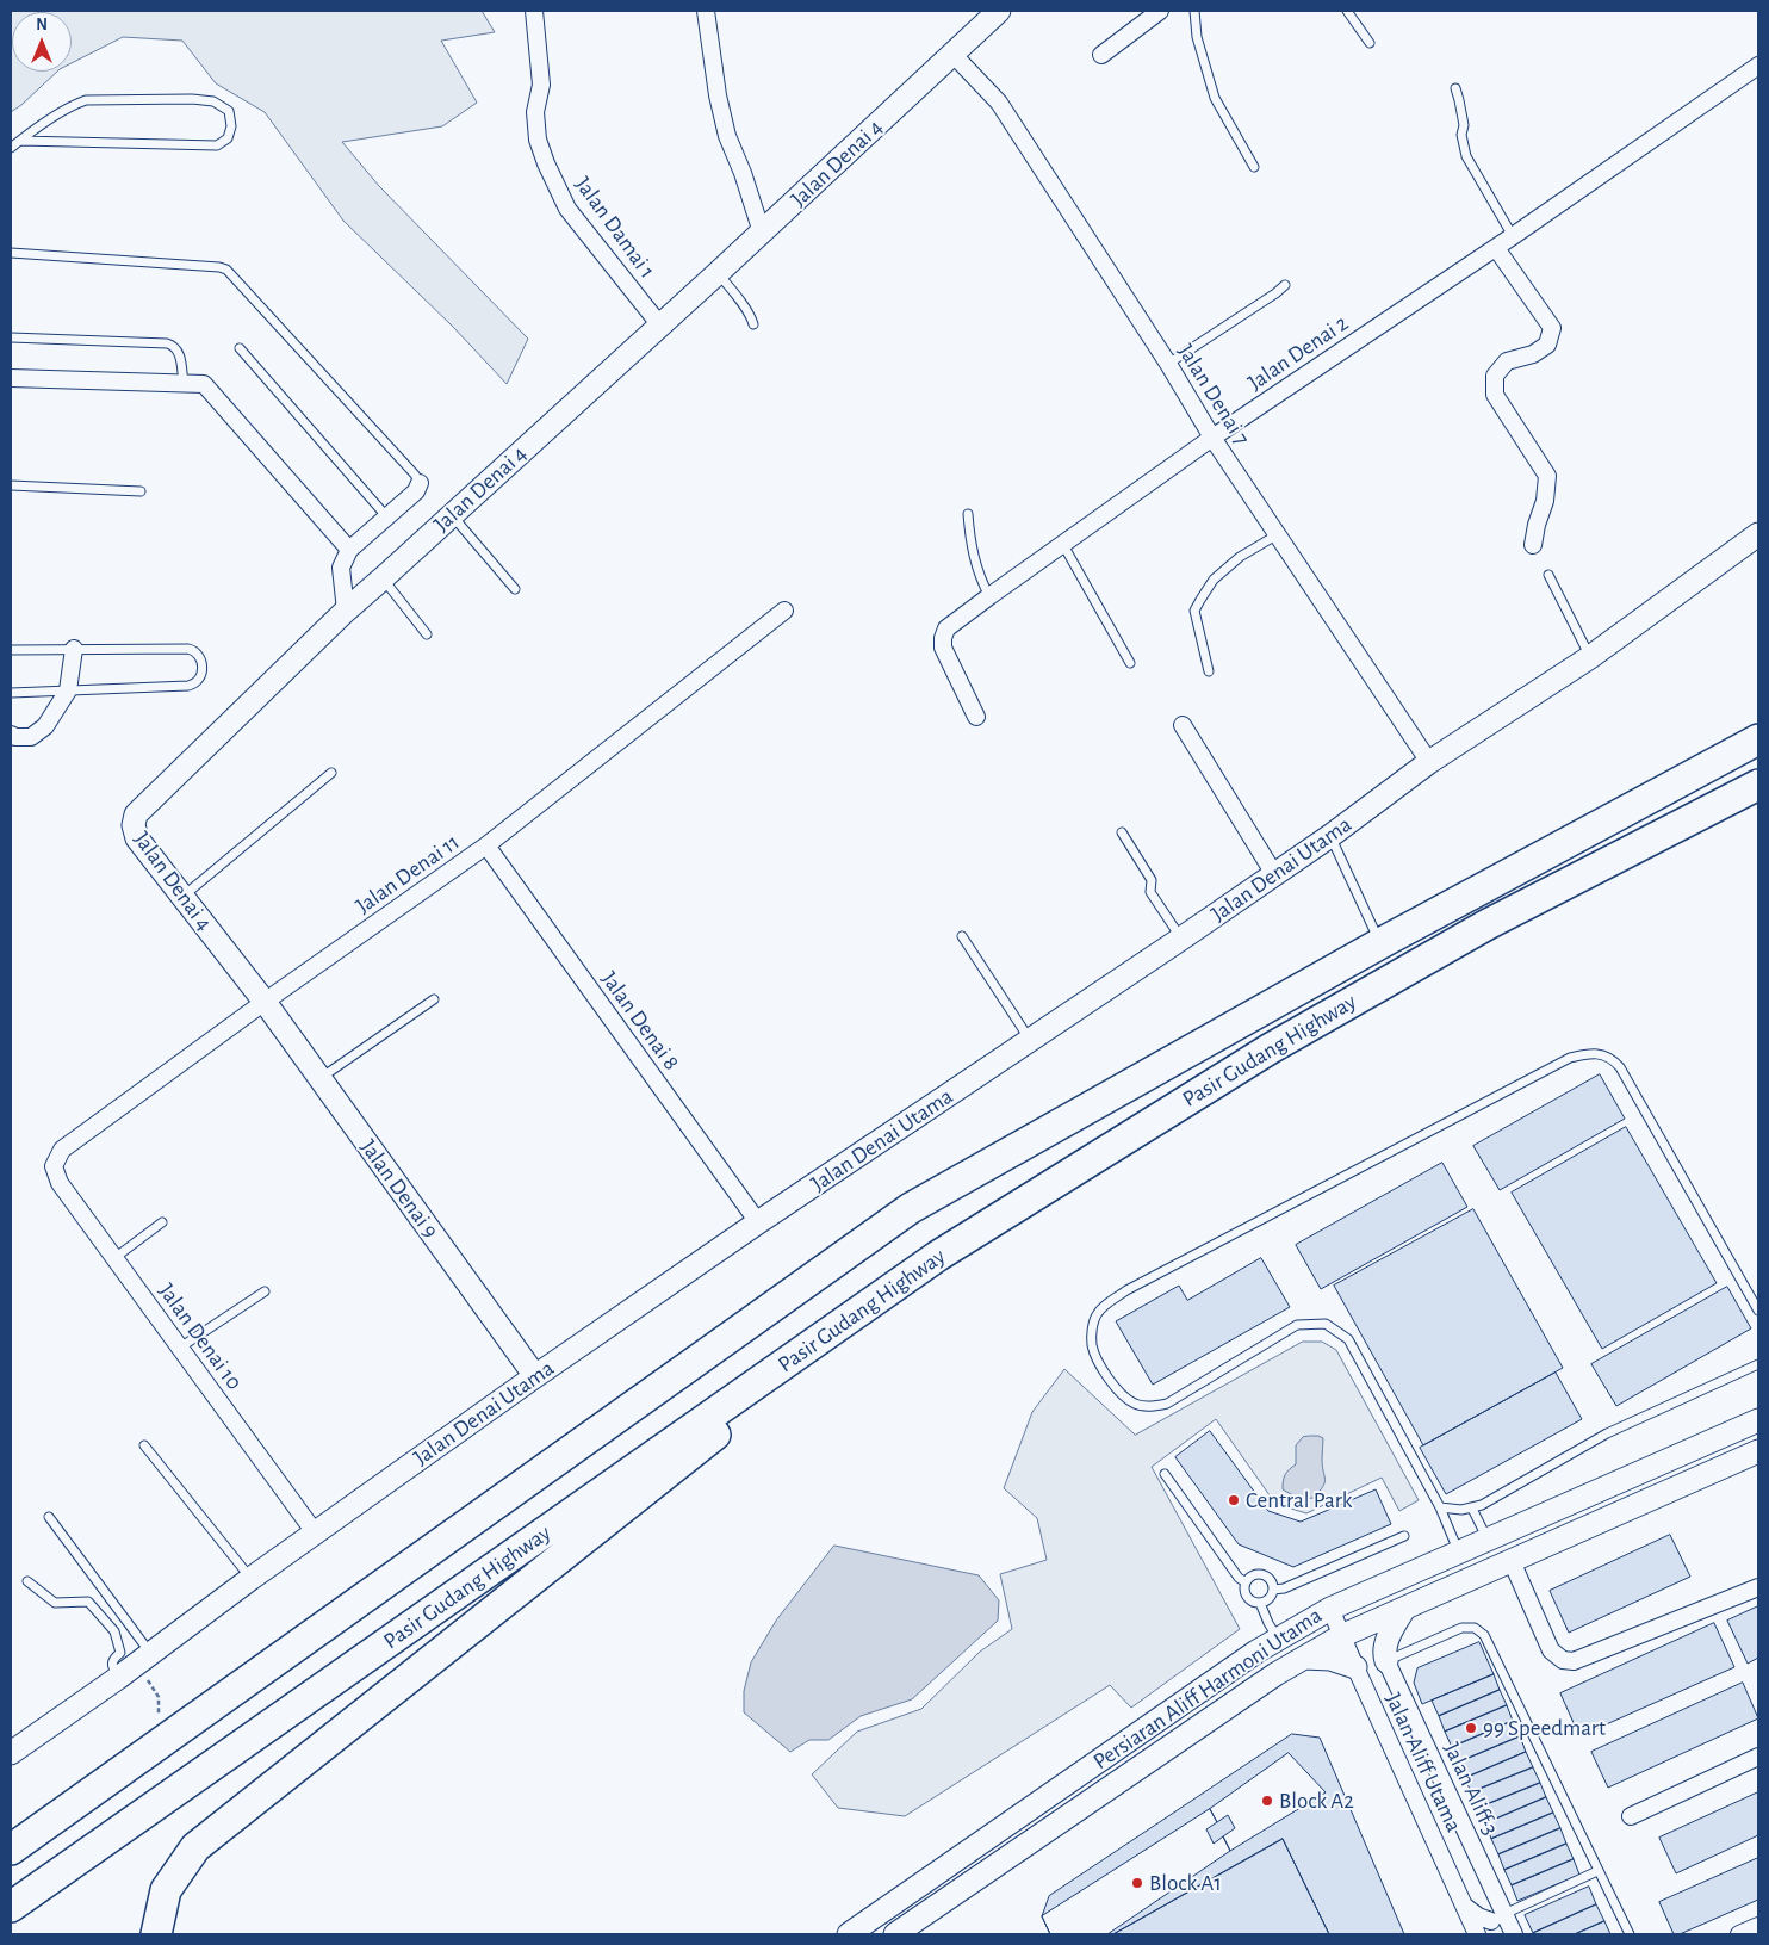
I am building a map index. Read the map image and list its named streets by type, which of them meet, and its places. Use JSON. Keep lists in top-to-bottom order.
{
  "streets": {
    "highway": ["Pasir Gudang Highway"],
    "street": [
      "Jalan Denai 4",
      "Jalan Damai 1",
      "Jalan Denai 2",
      "Jalan Denai 7",
      "Jalan Denai Utama",
      "Jalan Denai 11",
      "Jalan Denai 8",
      "Jalan Denai 9",
      "Jalan Denai 10",
      "Persiaran Aliff Harmoni Utama",
      "Jalan Aliff Utama",
      "Jalan Aliff 3"
    ]
  },
  "crossings": [
    ["Jalan Denai 4", "Jalan Damai 1"],
    ["Jalan Denai 4", "Jalan Denai 7"],
    ["Jalan Denai 4", "Jalan Denai 11"],
    ["Jalan Denai 4", "Jalan Denai 9"],
    ["Jalan Denai 2", "Jalan Denai 7"],
    ["Jalan Denai 7", "Jalan Denai Utama"],
    ["Jalan Denai Utama", "Jalan Denai 8"],
    ["Jalan Denai Utama", "Jalan Denai 9"],
    ["Jalan Denai Utama", "Jalan Denai 10"],
    ["Jalan Denai 11", "Jalan Denai 8"],
    ["Jalan Denai 11", "Jalan Denai 9"],
    ["Jalan Denai 11", "Jalan Denai 10"],
    ["Persiaran Aliff Harmoni Utama", "Jalan Aliff Utama"]
  ],
  "places": [
    "Central Park",
    "99 Speedmart",
    "Block A2",
    "Block A1"
  ],
  "north": "top"
}
